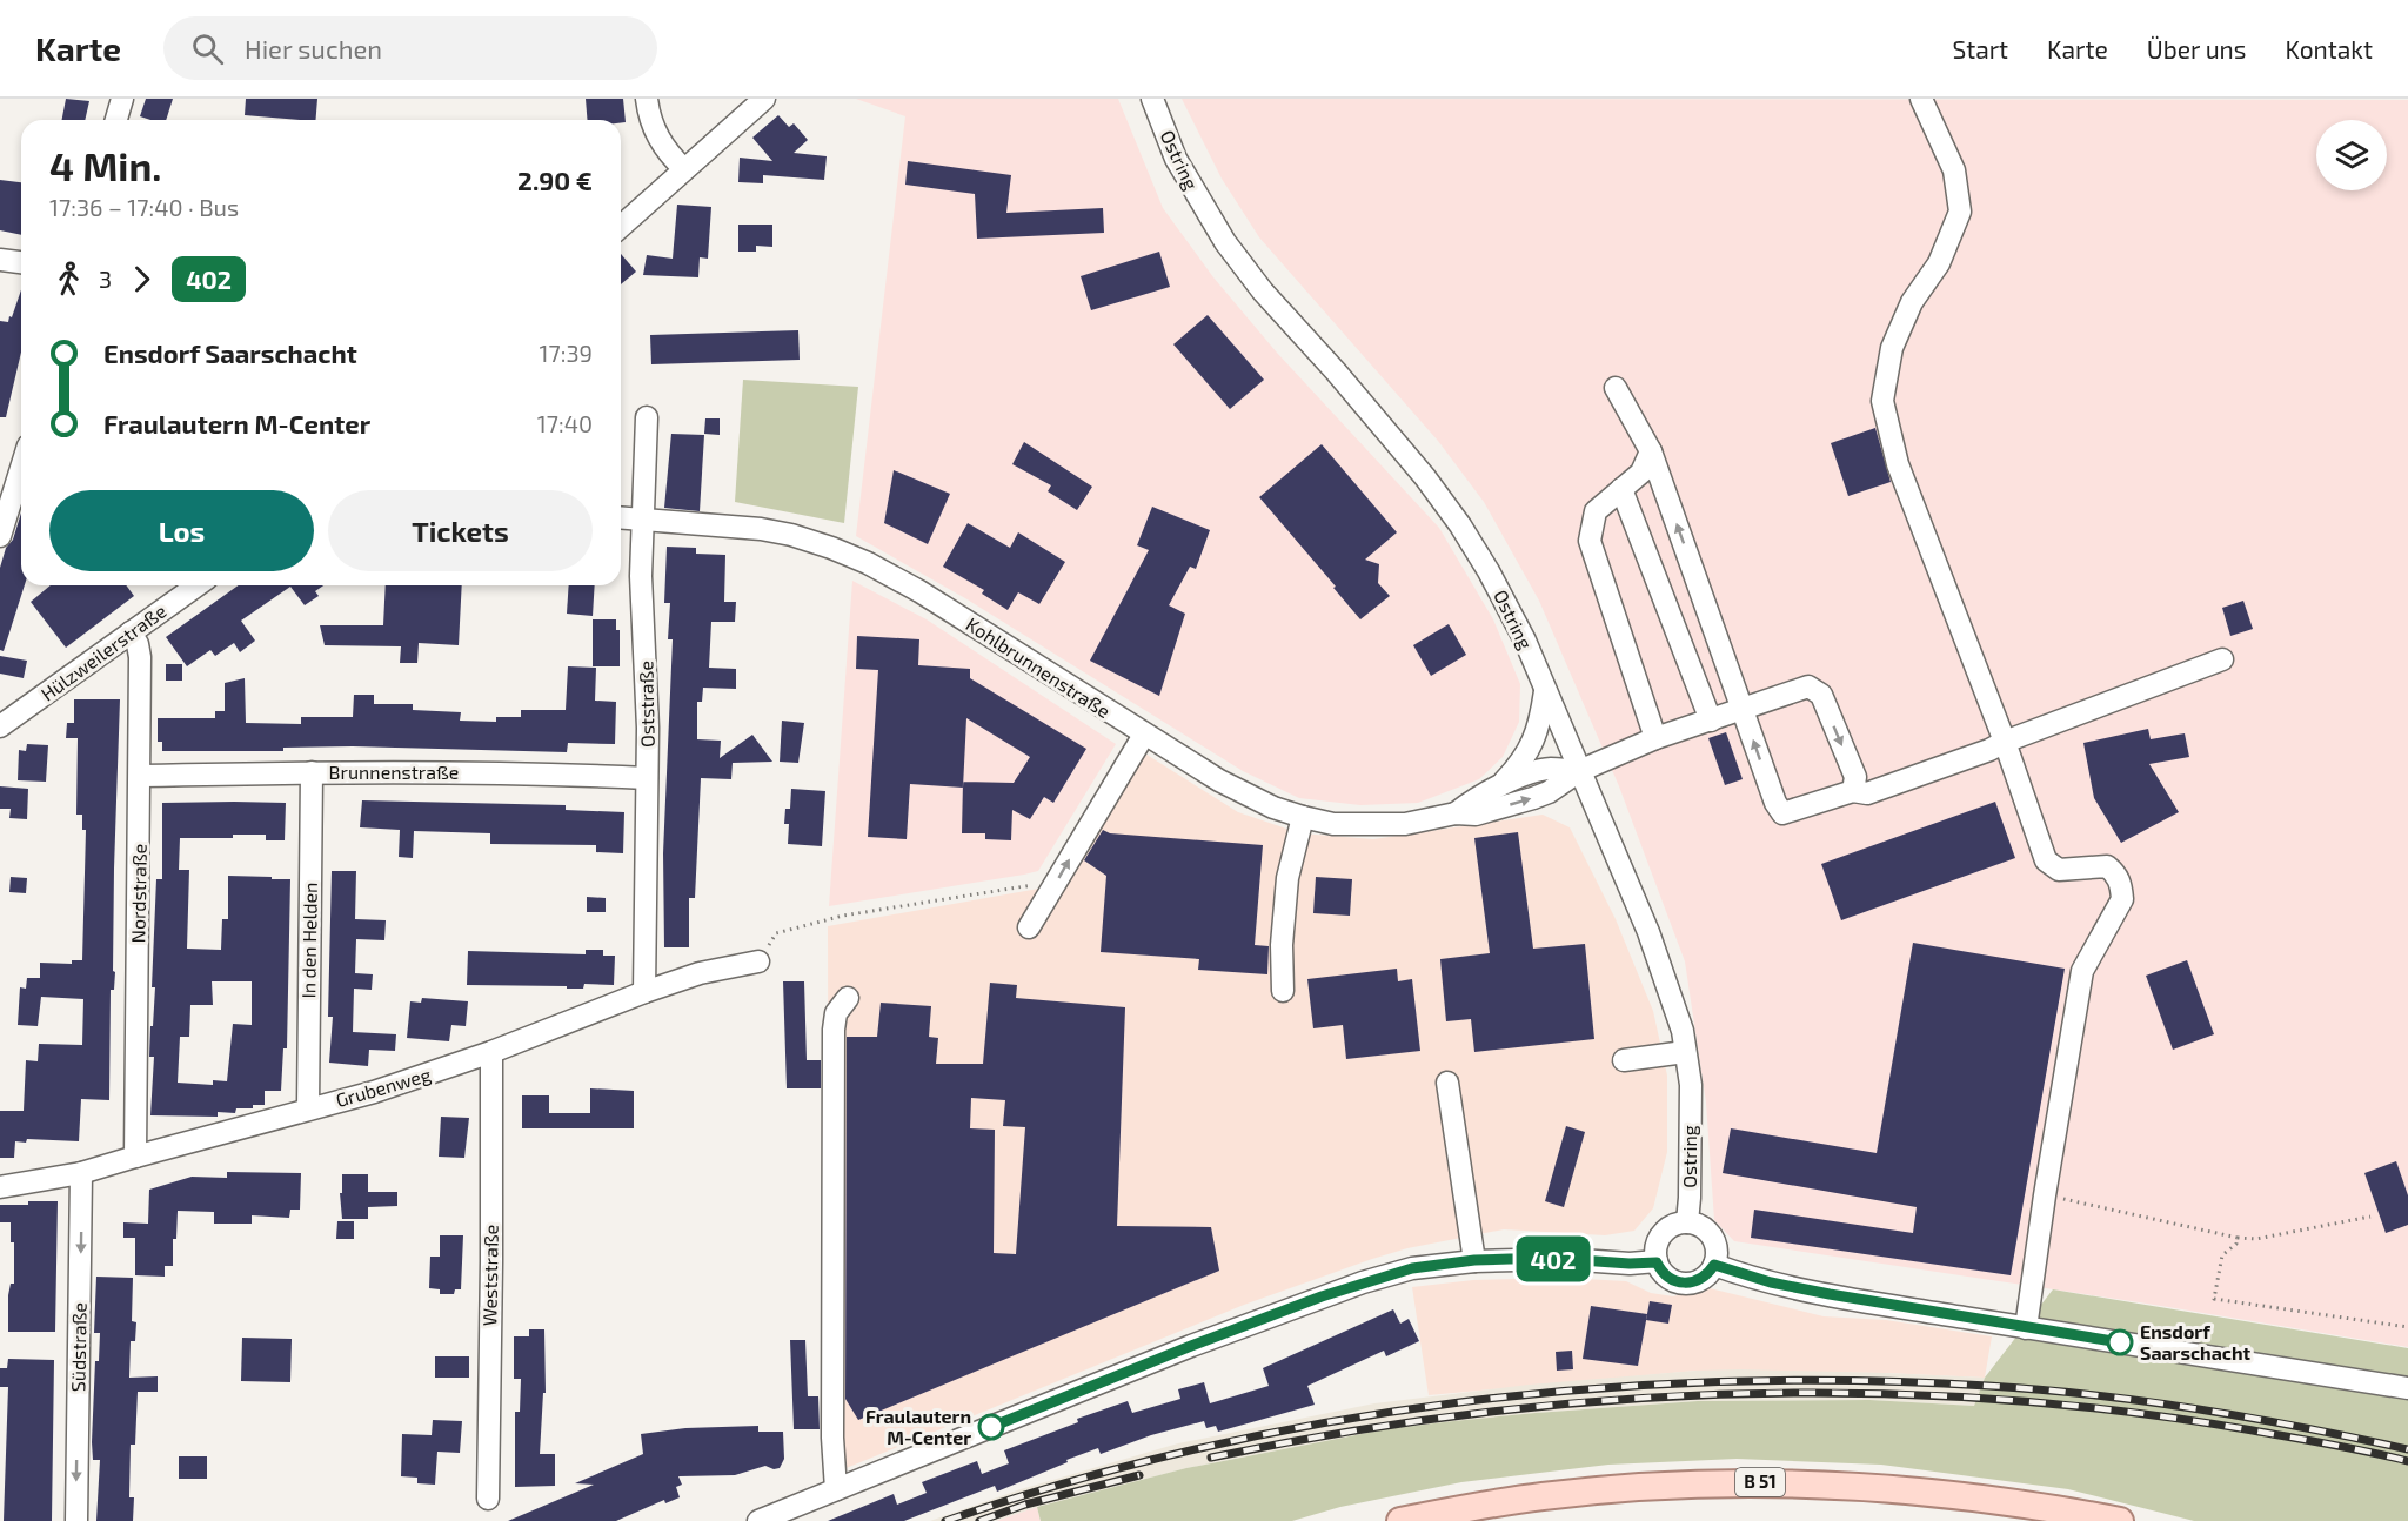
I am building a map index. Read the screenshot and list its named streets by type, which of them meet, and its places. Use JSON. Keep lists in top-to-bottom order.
{
  "streets": {
    "main road": ["B 51"],
    "street": [
      "Ostring",
      "Hülzweilerstraße",
      "Kohlbrunnenstraße",
      "Oststraße",
      "Brunnenstraße",
      "Nordstraße",
      "In den Helden",
      "Grubenweg",
      "Weststraße",
      "Südstraße"
    ]
  },
  "crossings": [
    ["Ostring", "Kohlbrunnenstraße"],
    ["Hülzweilerstraße", "Nordstraße"],
    ["Kohlbrunnenstraße", "Oststraße"],
    ["Oststraße", "Brunnenstraße"],
    ["Oststraße", "Grubenweg"],
    ["Brunnenstraße", "Nordstraße"],
    ["Brunnenstraße", "In den Helden"],
    ["Nordstraße", "Grubenweg"],
    ["In den Helden", "Grubenweg"],
    ["Grubenweg", "Weststraße"],
    ["Grubenweg", "Südstraße"]
  ],
  "one_way": ["Südstraße"],
  "places": ["Ensdorf Saarschacht", "Fraulautern M-Center"],
  "lines": ["bus line 402"],
  "page": {
    "header": "Karte",
    "search": "Hier suchen",
    "nav": [
      "Start",
      "Karte",
      "Über uns",
      "Kontakt"
    ],
    "on_map": "402",
    "heading": ["4 Min.", "17:36 – 17:40 · Bus", "2.90 €"],
    "legs": ["3", "402"],
    "list": [
      {
        "name": "Ensdorf Saarschacht",
        "value": "17:39"
      },
      {
        "name": "Fraulautern M-Center",
        "value": "17:40"
      }
    ],
    "buttons": ["Los", "Tickets"]
  }
}
